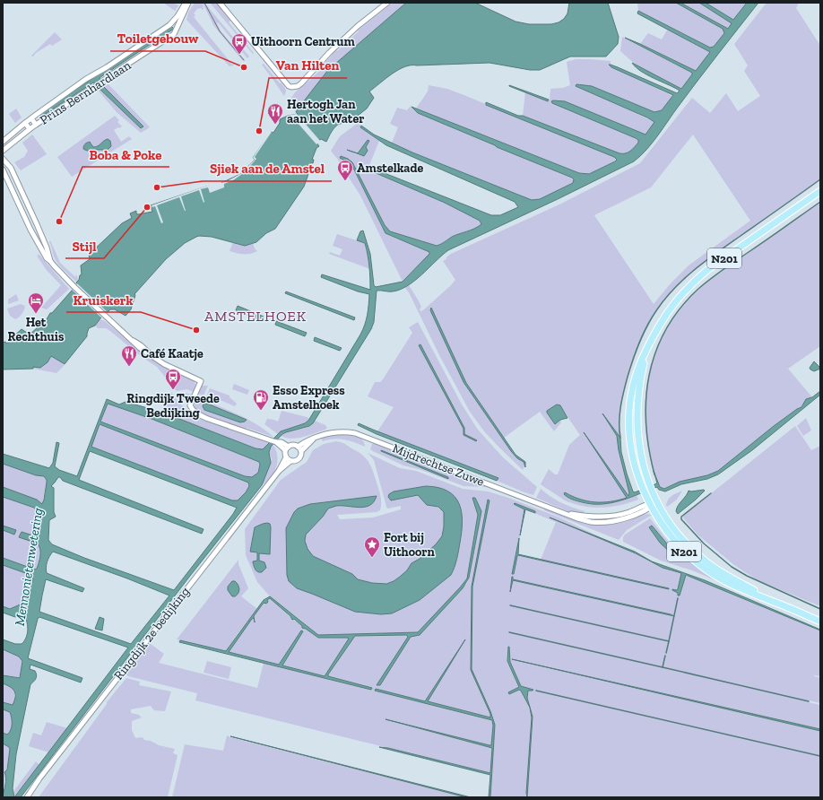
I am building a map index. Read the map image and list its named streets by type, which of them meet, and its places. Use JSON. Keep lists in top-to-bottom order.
{
  "streets": {
    "main road": ["N201"],
    "street": ["Prins Bernhardlaan", "Mijdrechtse Zuwe", "Ringdijk 2e bedijking"]
  },
  "crossings": [
    ["N201", "Mijdrechtse Zuwe"],
    ["Mijdrechtse Zuwe", "Ringdijk 2e bedijking"]
  ],
  "districts": ["AMSTELHOEK"],
  "water": ["Mennonietenwetering"],
  "places": {
    "bus stop": ["Uithoorn Centrum", "Amstelkade", "Ringdijk Tweede Bedijking"],
    "other": [
      "Toiletgebouw",
      "Van Hilten",
      "Sjiek aan de Amstel",
      "Stijl",
      "Boba & Poke",
      "Kruiskerk"
    ],
    "restaurant": ["Hertogh Jan aan het Water", "Café Kaatje"],
    "hotel": ["Het Rechthuis"],
    "fuel station": ["Esso Express Amstelhoek"],
    "place": ["Fort bij Uithoorn"]
  }
}
